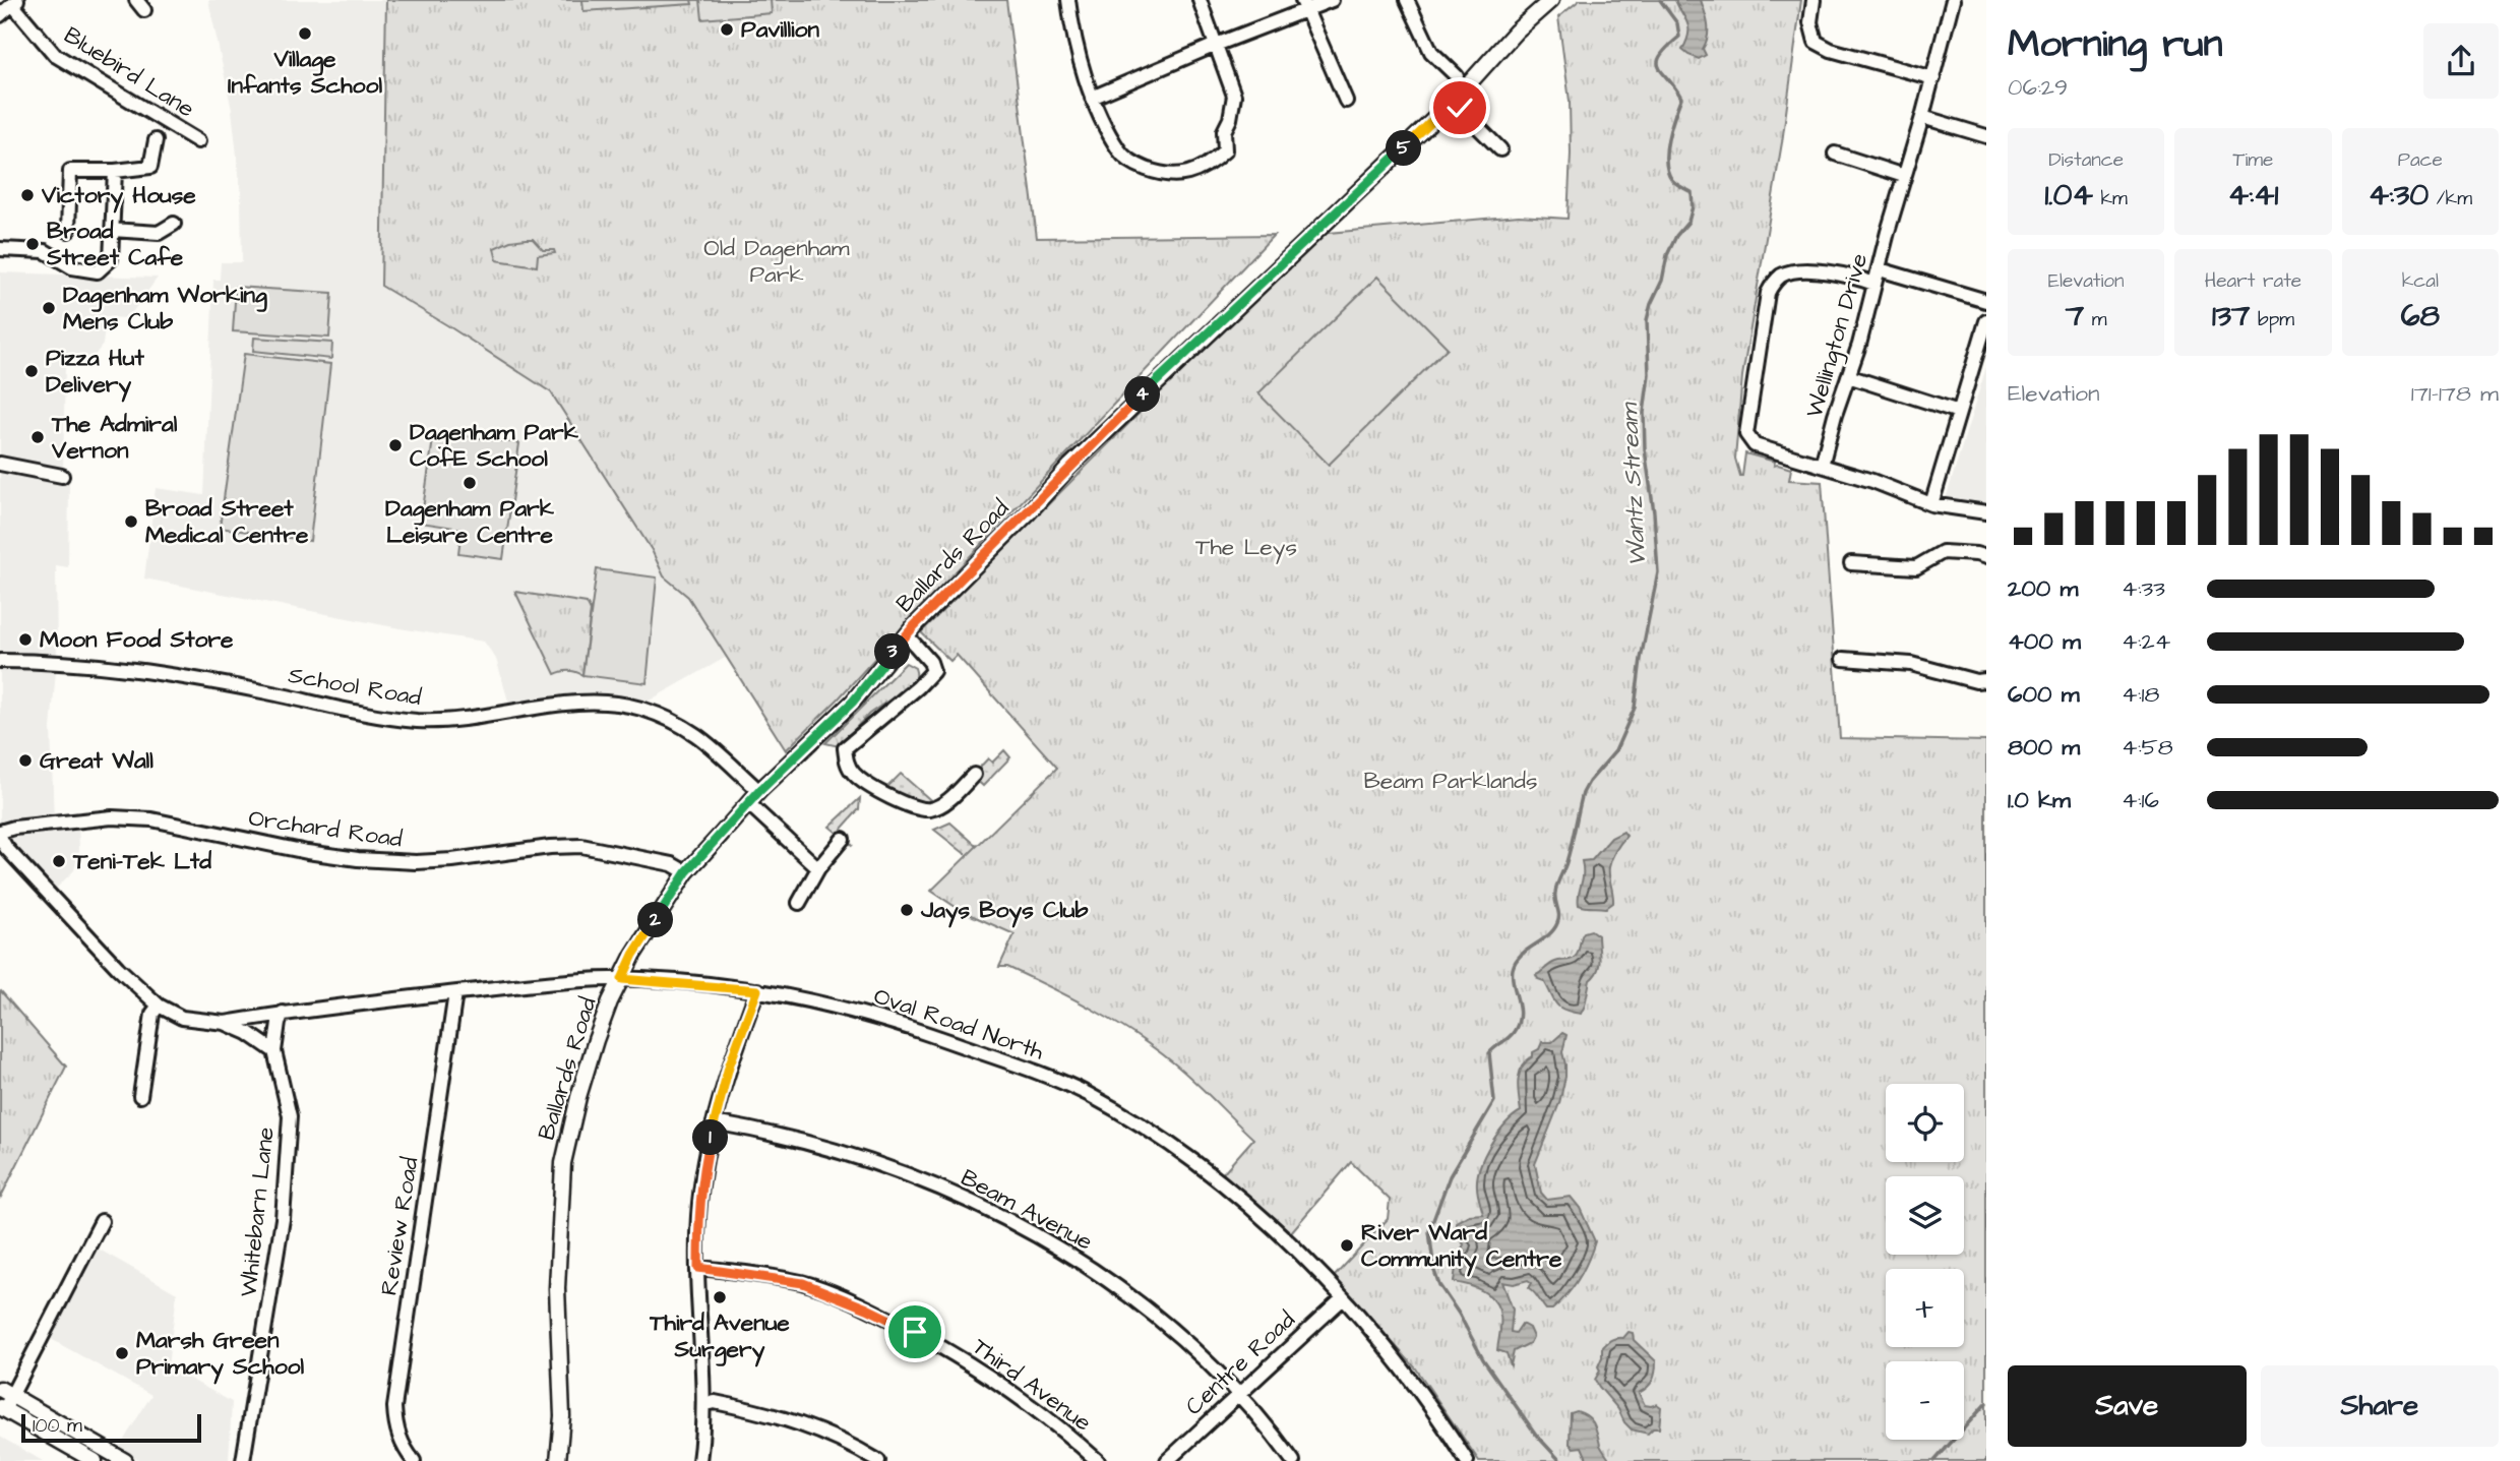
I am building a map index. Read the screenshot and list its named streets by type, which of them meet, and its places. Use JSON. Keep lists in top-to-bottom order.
{
  "streets": {
    "main road": ["Ballards Road"],
    "street": [
      "Bluebird Lane",
      "Wellington Drive",
      "School Road",
      "Orchard Road",
      "Oval Road North",
      "Beam Avenue",
      "Whitebarn Lane",
      "Review Road",
      "Centre Road",
      "Third Avenue"
    ]
  },
  "crossings": [
    ["Ballards Road", "School Road"],
    ["Ballards Road", "Orchard Road"],
    ["Ballards Road", "Oval Road North"],
    ["Oval Road North", "Whitebarn Lane"],
    ["Oval Road North", "Review Road"],
    ["Oval Road North", "Centre Road"],
    ["Beam Avenue", "Centre Road"]
  ],
  "water": ["Wantz Stream"],
  "parks": ["Old Dagenham Park", "The Leys", "Beam Parklands"],
  "places": [
    "Pavillion",
    "Village Infants School",
    "Victory House",
    "Broad Street Cafe",
    "Dagenham Working Mens Club",
    "Pizza Hut Delivery",
    "The Admiral Vernon",
    "Dagenham Park CofE School",
    "Dagenham Park Leisure Centre",
    "Broad Street Medical Centre",
    "Moon Food Store",
    "Great Wall",
    "Teni-Tek Ltd",
    "Jays Boys Club",
    "River Ward Community Centre",
    "Third Avenue Surgery",
    "Marsh Green Primary School"
  ],
  "scale_bar": "100 m",
  "page": {
    "heading": ["Morning run", "06:29"],
    "stats": [
      ["Distance", "1.04 km"],
      ["Time", "4:41"],
      ["Pace", "4:30 /km"],
      ["Elevation", "7 m"],
      ["Heart rate", "137 bpm"],
      ["kcal", "68"]
    ],
    "pins": [
      "5",
      "4",
      "3",
      "2",
      "1"
    ],
    "chart": ["Elevation", "171–178 m"],
    "list": [
      {
        "name": "200 m",
        "note": "4:33"
      },
      {
        "name": "400 m",
        "note": "4:24"
      },
      {
        "name": "600 m",
        "note": "4:18"
      },
      {
        "name": "800 m",
        "note": "4:58"
      },
      {
        "name": "1.0 km",
        "note": "4:16"
      }
    ],
    "map_buttons": ["+", "−"],
    "buttons": ["Save", "Share"],
    "scale": "100 m"
  }
}
